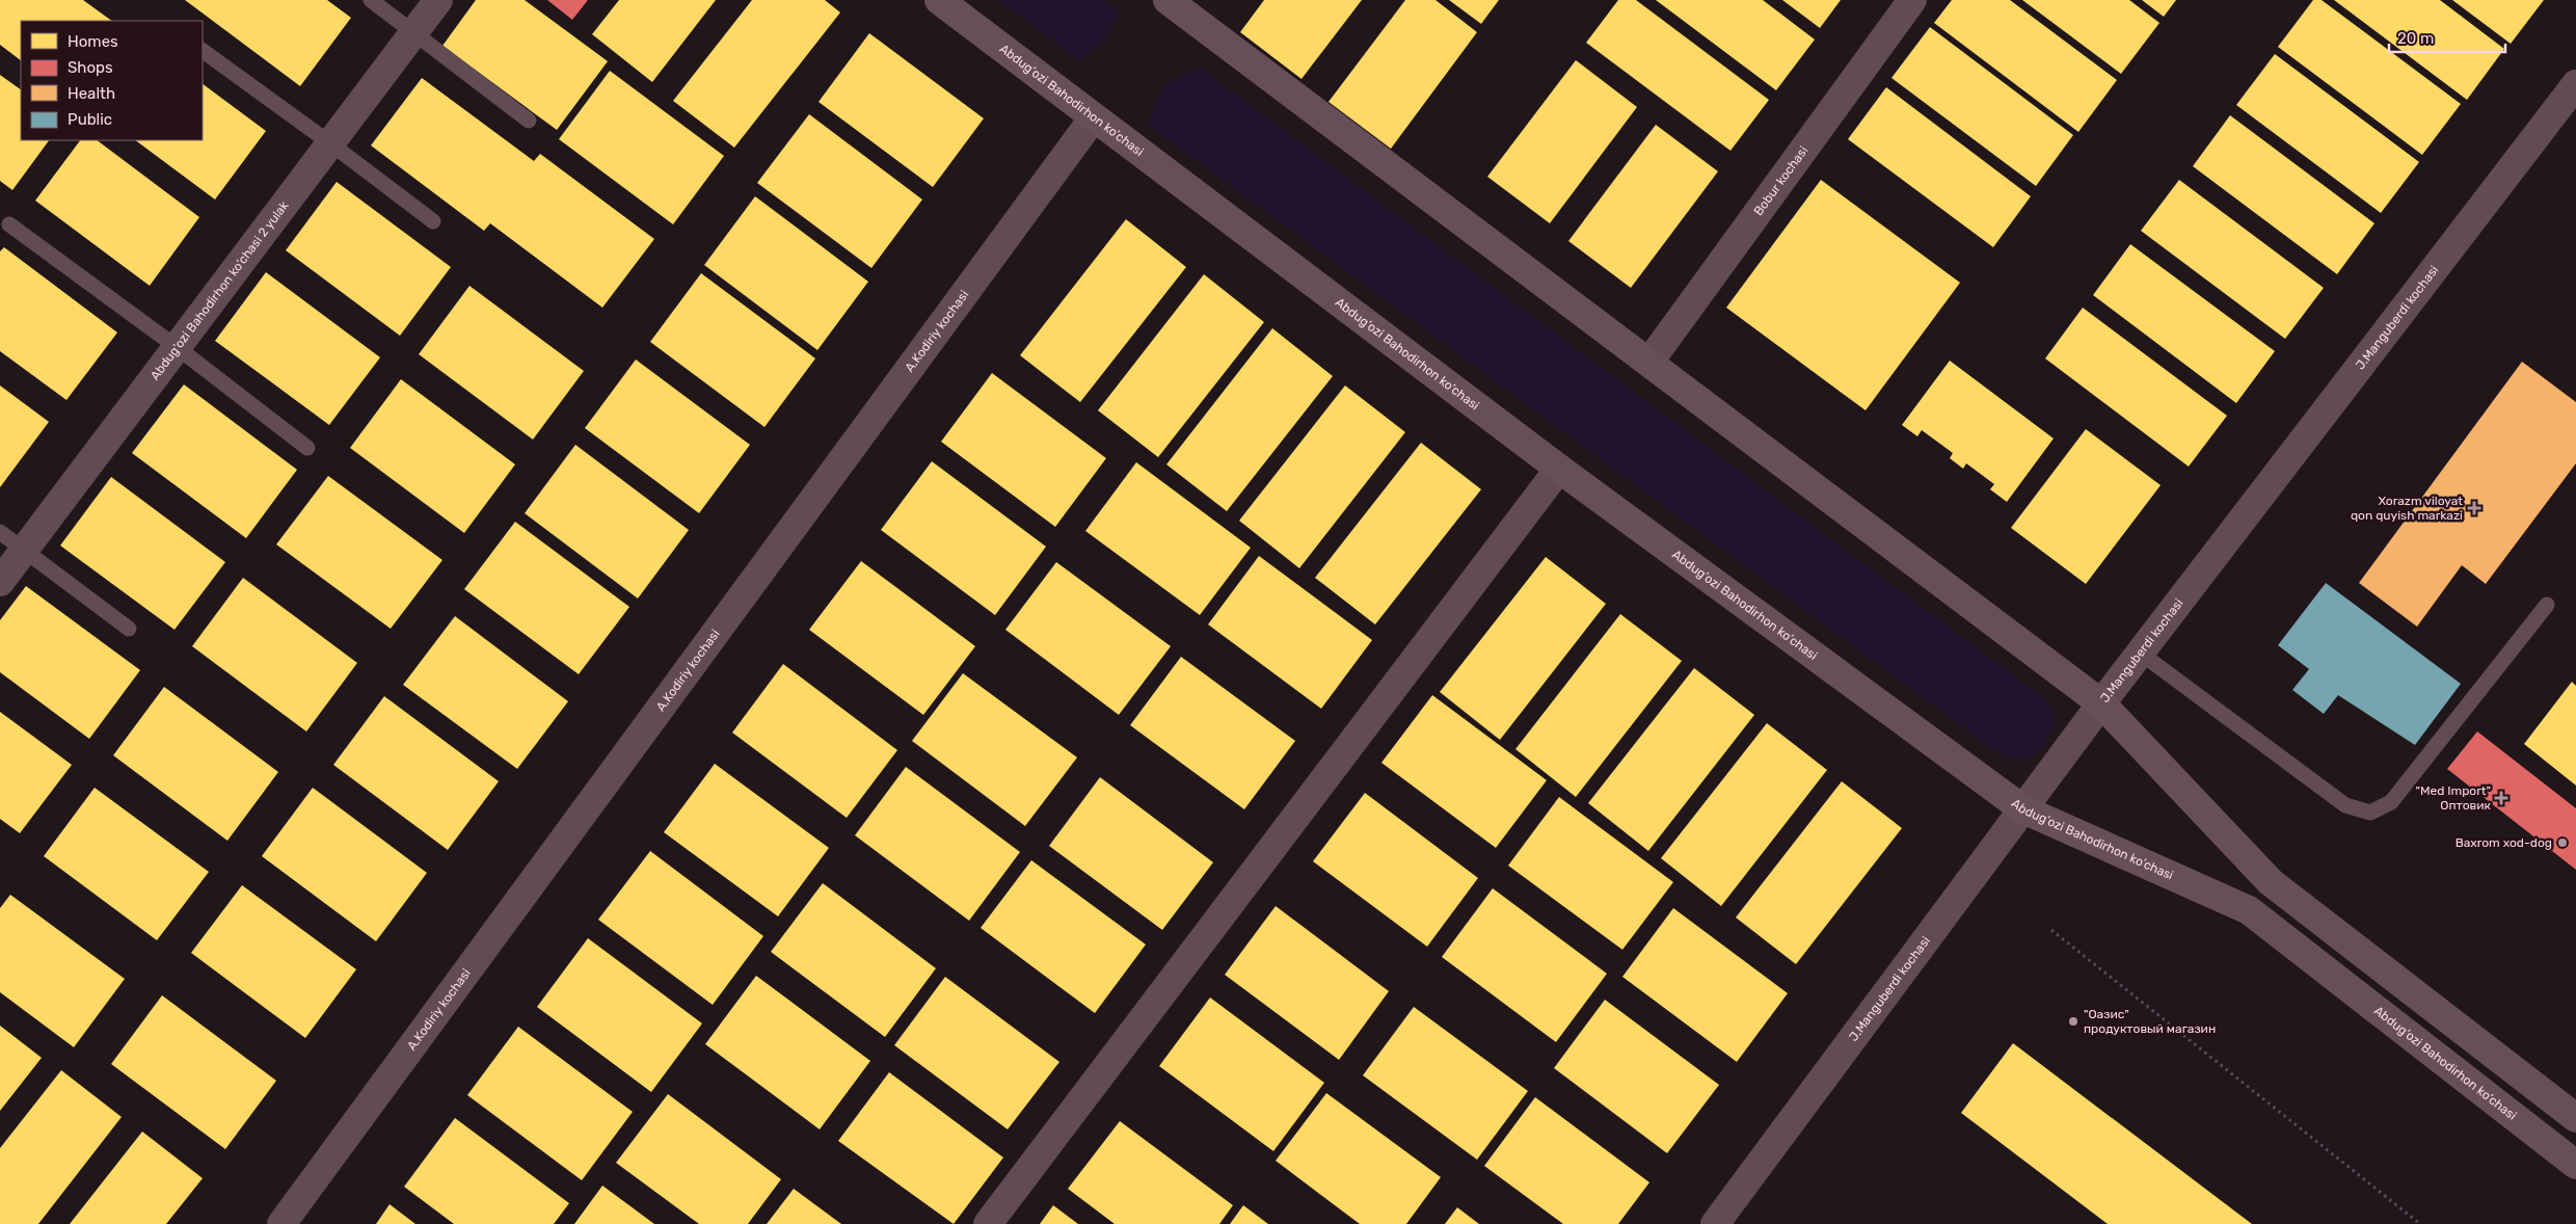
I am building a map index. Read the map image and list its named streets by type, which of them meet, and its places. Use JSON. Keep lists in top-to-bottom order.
{
  "streets": {
    "main road": ["Abdug’ozi Bahodirhon ko’chasi"],
    "street": [
      "Bobur kochasi",
      "Abdug’ozi Bahodirhon ko’chasi 2 yulak",
      "J.Manguberdi kochasi",
      "A.Kodiriy kochasi"
    ]
  },
  "crossings": [
    ["Abdug’ozi Bahodirhon ko’chasi", "J.Manguberdi kochasi"],
    ["Abdug’ozi Bahodirhon ko’chasi", "A.Kodiriy kochasi"]
  ],
  "places": {
    "health": ["Xorazm viloyat qon quyish markazi", "\"Med Import\" Оптовик"],
    "other": ["Baxrom xod-dog", "\"Оазис\" продуктовый магазин"]
  },
  "legend": [
    "Homes",
    "Shops",
    "Health",
    "Public"
  ],
  "scale_bar": "20 m"
}
